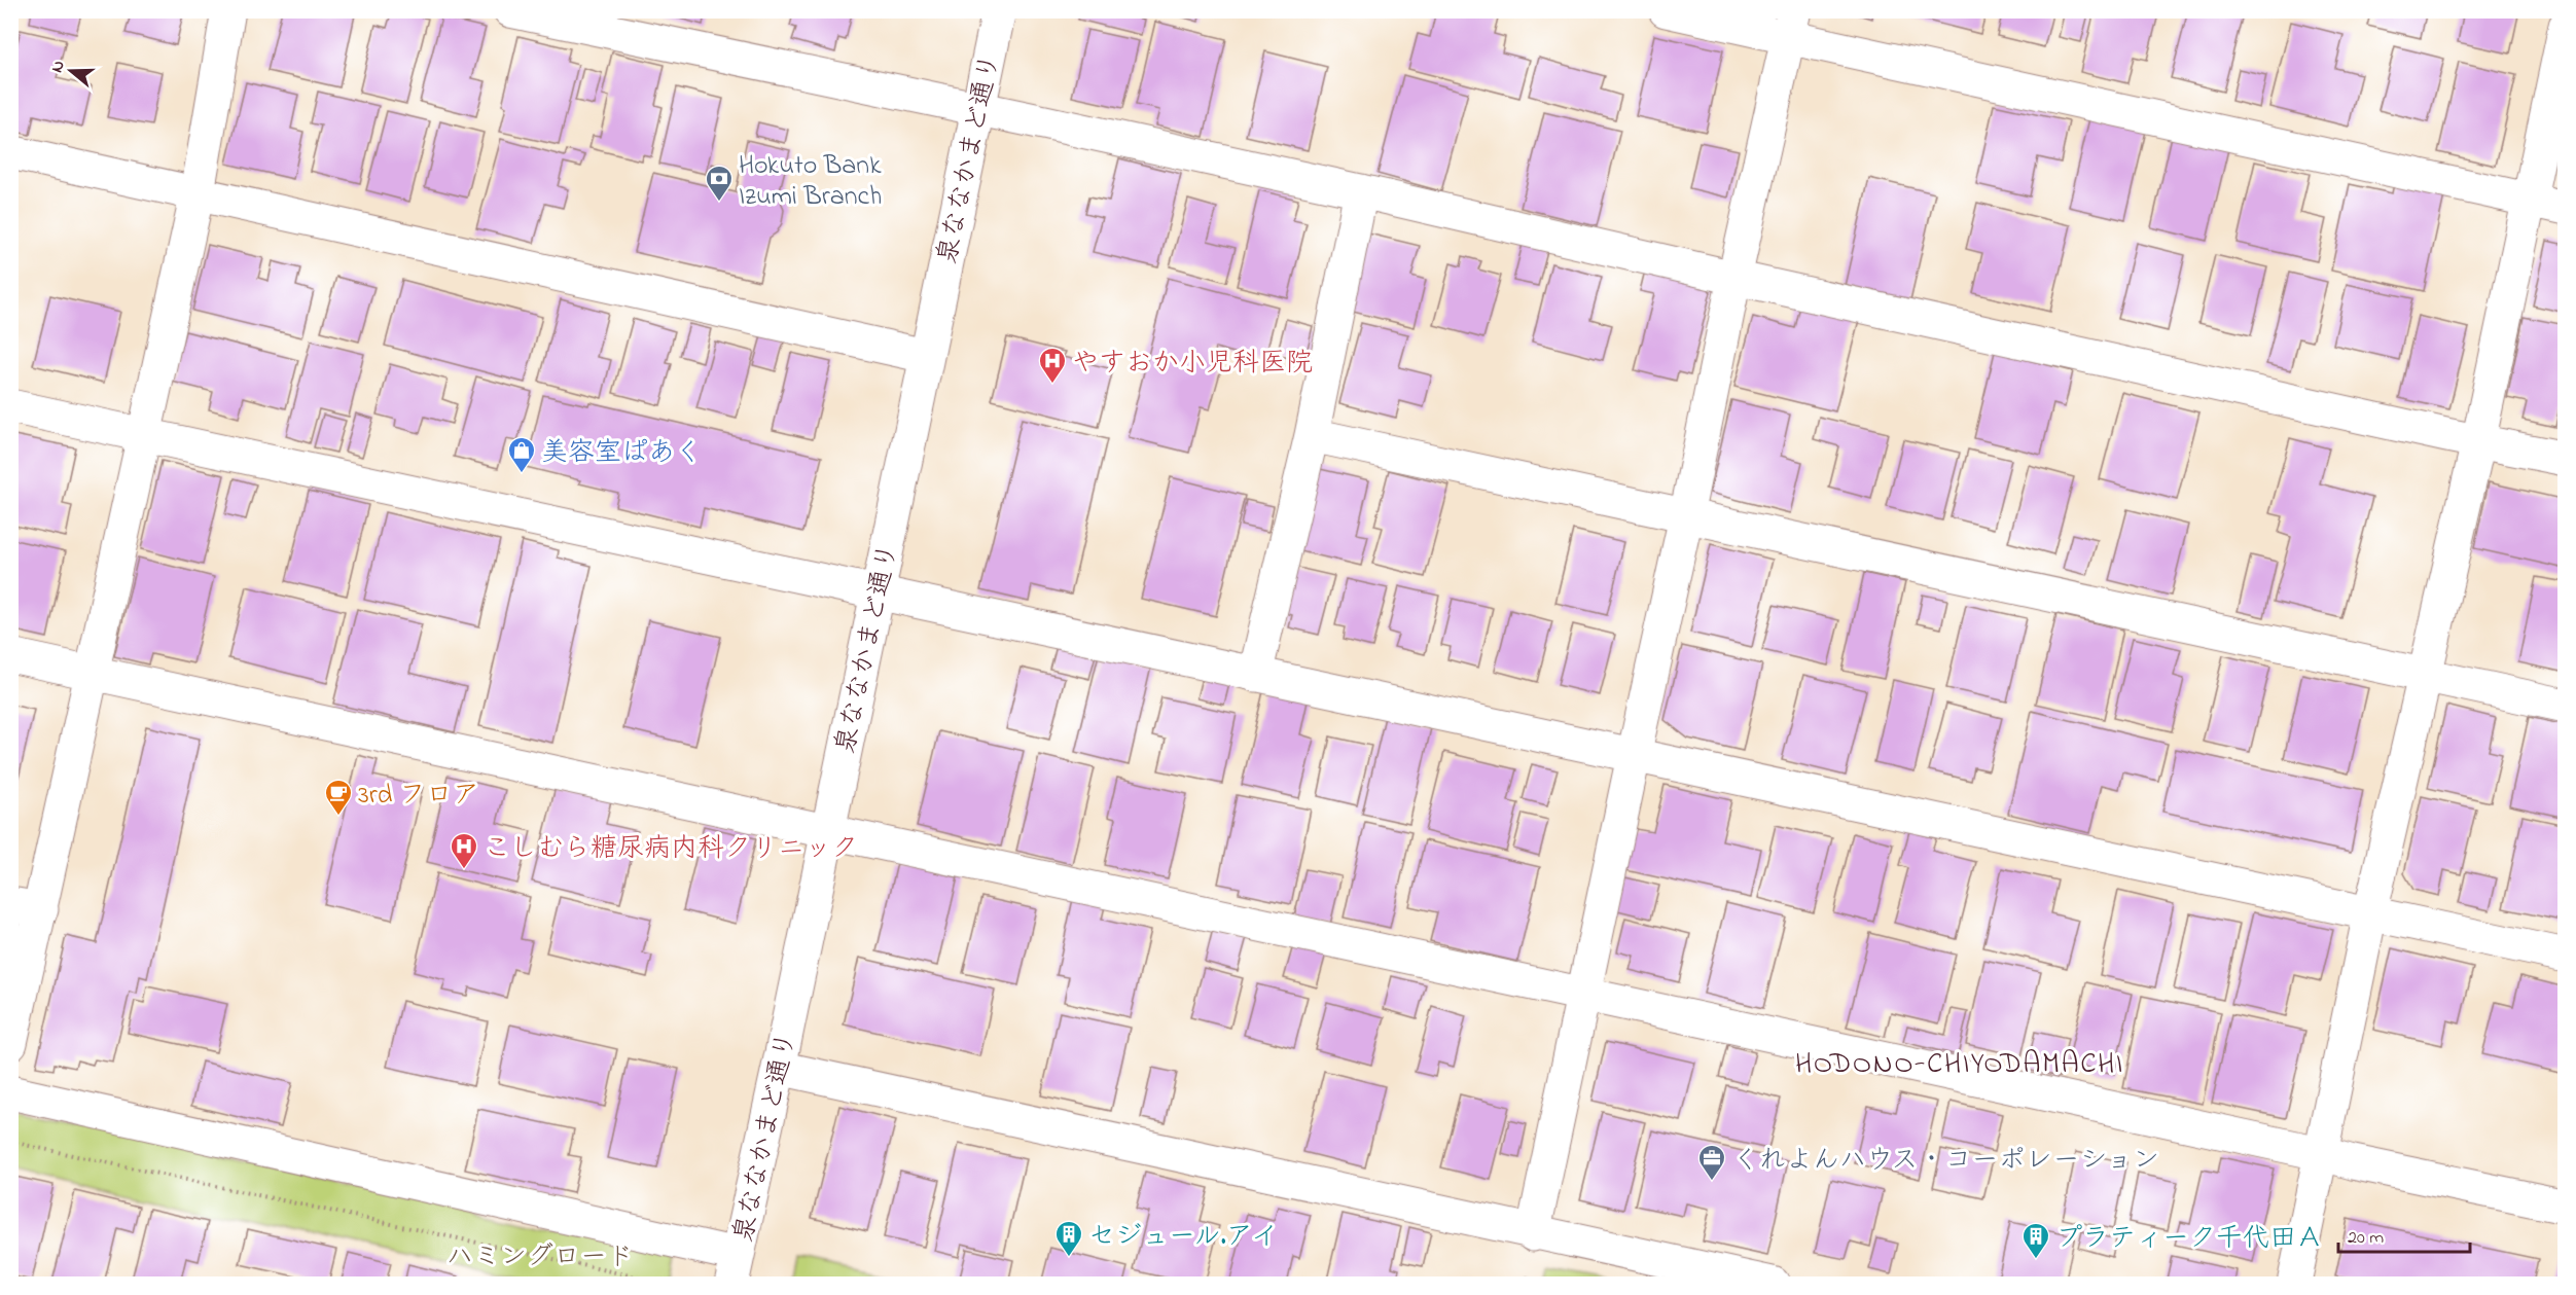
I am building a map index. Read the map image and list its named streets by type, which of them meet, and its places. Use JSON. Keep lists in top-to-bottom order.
{
  "streets": {
    "street": ["泉ななかまど通り"]
  },
  "districts": ["HODONO-CHIYODAMACHI"],
  "parks": ["ハミングロード"],
  "places": {
    "bank": ["Hokuto Bank Izumi Branch"],
    "hospital": ["やすおか小児科医院", "こしむら糖尿病内科クリニック"],
    "shop": ["美容室ぱあく"],
    "cafe": ["3rd フロア"],
    "office": ["くれよんハウス・コーポレーション"],
    "building": ["セジュール.アイ", "プラティーク千代田Ａ"]
  },
  "scale_bar": "20 m",
  "north": "left"
}
